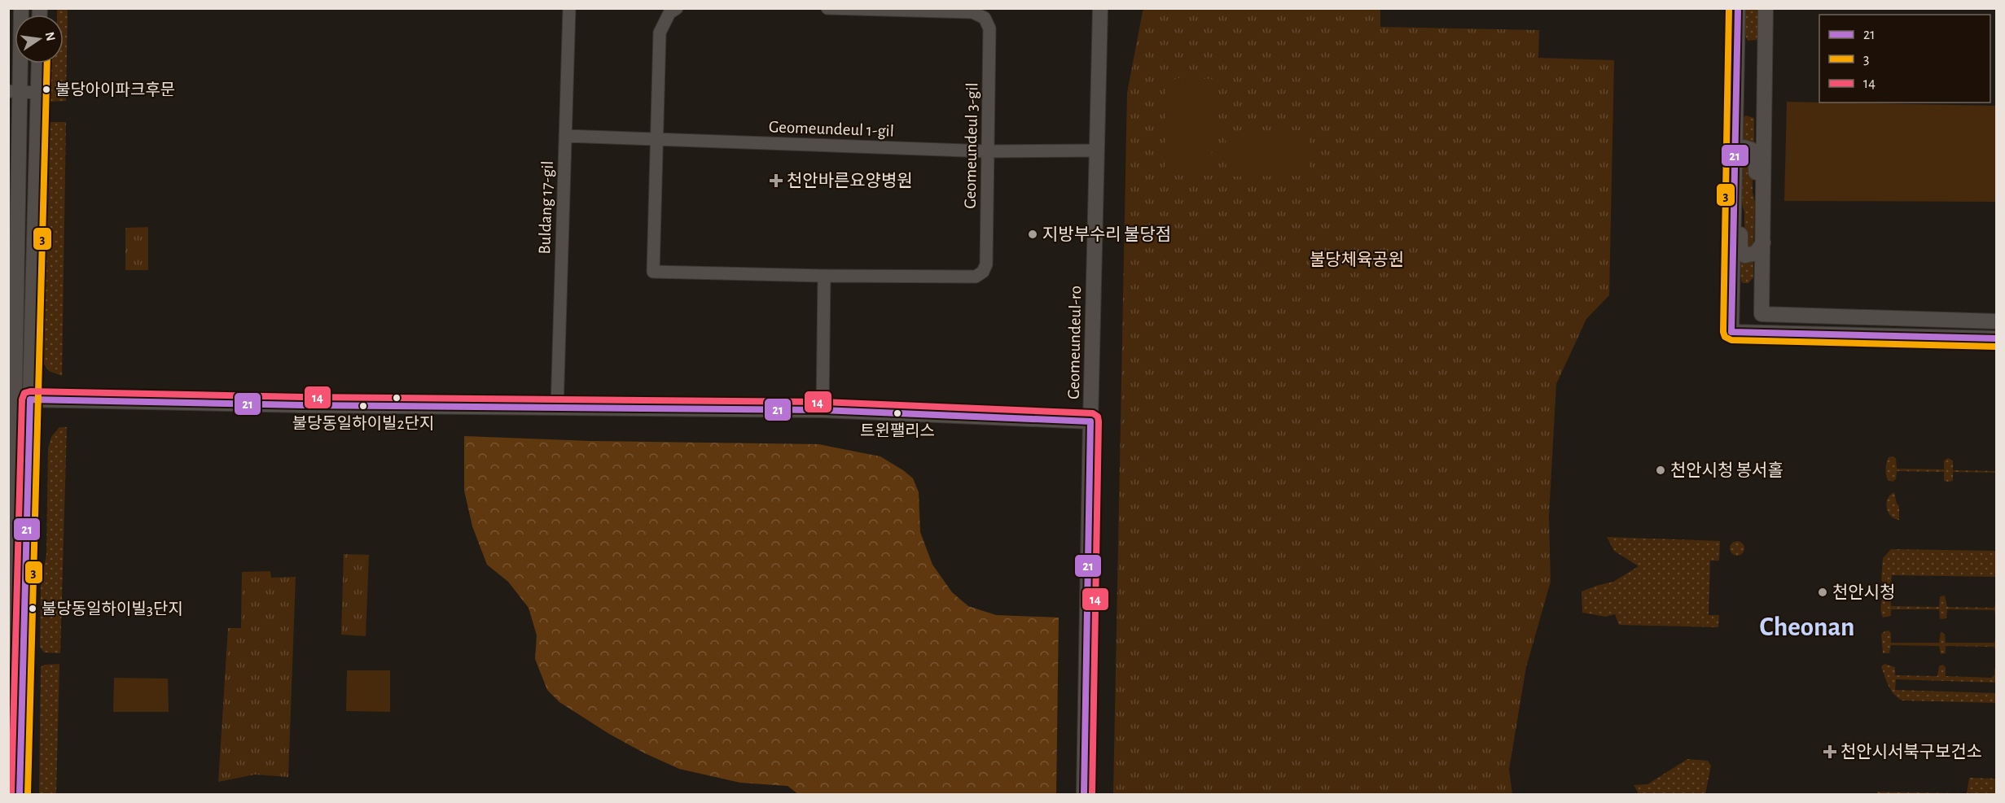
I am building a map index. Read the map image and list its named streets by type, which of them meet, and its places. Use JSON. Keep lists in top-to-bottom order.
{
  "streets": {
    "street": [
      "Geomeundeul 1-gil",
      "Geomeundeul 3-gil",
      "Buldang 17-gil",
      "Geomeundeul-ro"
    ]
  },
  "crossings": [
    ["Geomeundeul 1-gil", "Geomeundeul 3-gil"],
    ["Geomeundeul 1-gil", "Buldang 17-gil"],
    ["Geomeundeul 1-gil", "Geomeundeul-ro"]
  ],
  "districts": ["Cheonan"],
  "parks": ["불당체육공원"],
  "places": {
    "other": [
      "불당아이파크후문",
      "지방부수리 불당점",
      "불당동일하이빌2단지",
      "트윈팰리스",
      "천안시청 봉서홀",
      "천안시청",
      "불당동일하이빌3단지"
    ],
    "health": ["천안바른요양병원", "천안시서북구보건소"]
  },
  "lines": ["transit line 21", "transit line 3", "transit line 14"],
  "legend": ["21", "3", "14"],
  "north": "right"
}
